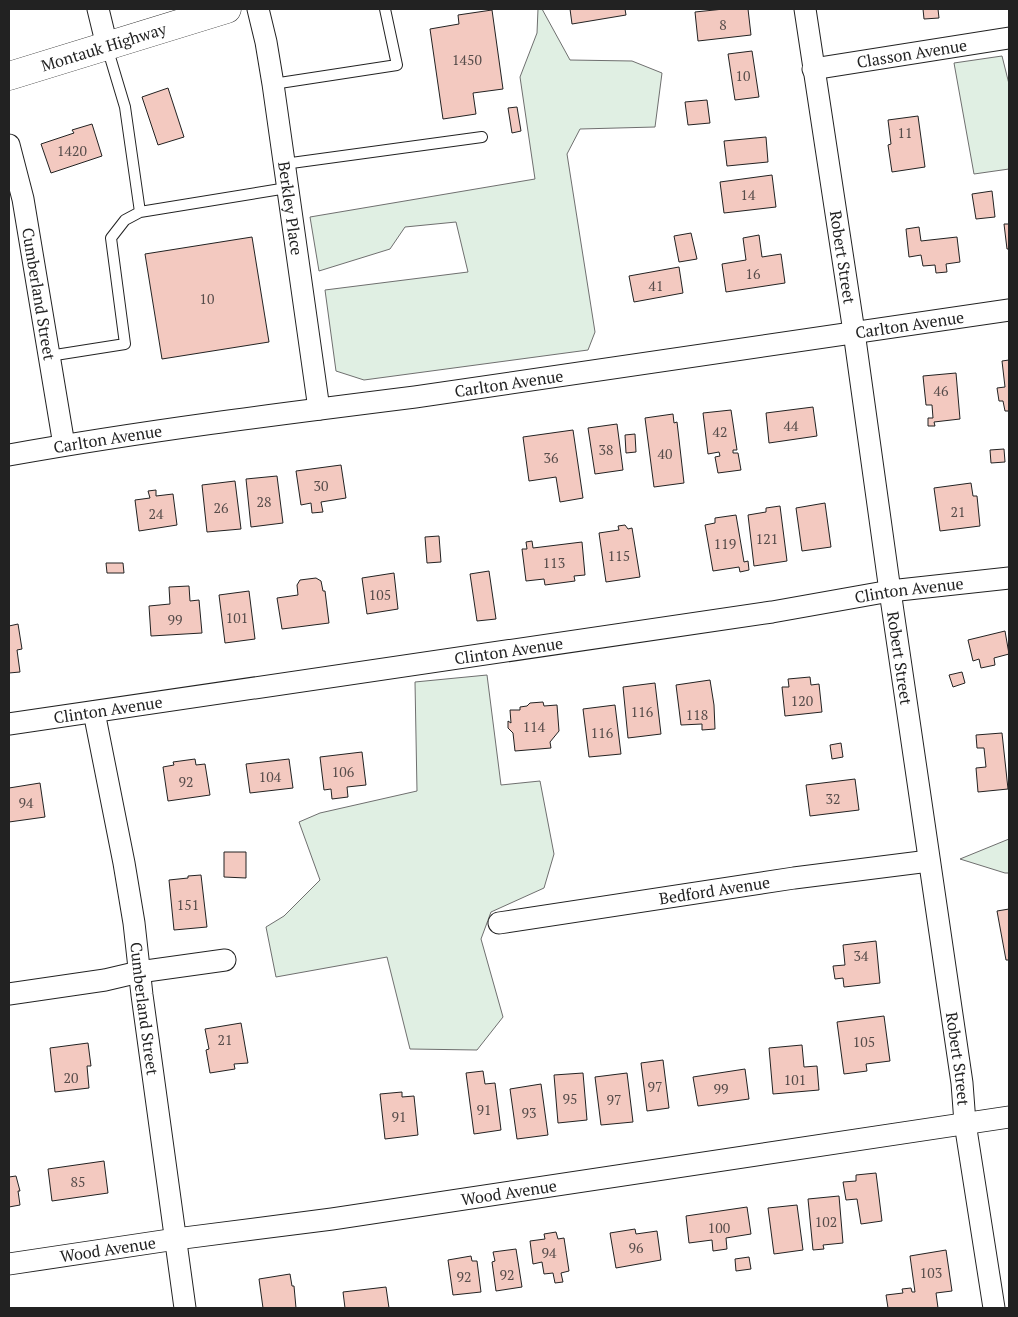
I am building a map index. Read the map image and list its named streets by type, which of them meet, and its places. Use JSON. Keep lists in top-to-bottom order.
{
  "streets": {
    "main road": ["Montauk Highway"],
    "street": [
      "Classon Avenue",
      "Berkley Place",
      "Robert Street",
      "Cumberland Street",
      "Carlton Avenue",
      "Clinton Avenue",
      "Bedford Avenue",
      "Wood Avenue"
    ]
  },
  "crossings": [
    ["Classon Avenue", "Robert Street"],
    ["Berkley Place", "Carlton Avenue"],
    ["Robert Street", "Carlton Avenue"],
    ["Robert Street", "Clinton Avenue"],
    ["Robert Street", "Bedford Avenue"],
    ["Robert Street", "Wood Avenue"],
    ["Cumberland Street", "Carlton Avenue"],
    ["Cumberland Street", "Clinton Avenue"],
    ["Cumberland Street", "Wood Avenue"]
  ],
  "house_numbers": [
    "8",
    "1450",
    "10",
    "11",
    "1420",
    "14",
    "16",
    "41",
    "10",
    "46",
    "44",
    "42",
    "38",
    "40",
    "36",
    "30",
    "28",
    "26",
    "21",
    "24",
    "121",
    "119",
    "115",
    "113",
    "105",
    "101",
    "99",
    "120",
    "116",
    "118",
    "114",
    "116",
    "106",
    "104",
    "92",
    "32",
    "94",
    "151",
    "34",
    "21",
    "105",
    "20",
    "101",
    "97",
    "99",
    "95",
    "97",
    "91",
    "93",
    "91",
    "85",
    "102",
    "100",
    "96",
    "94",
    "103",
    "92",
    "92"
  ]
}
